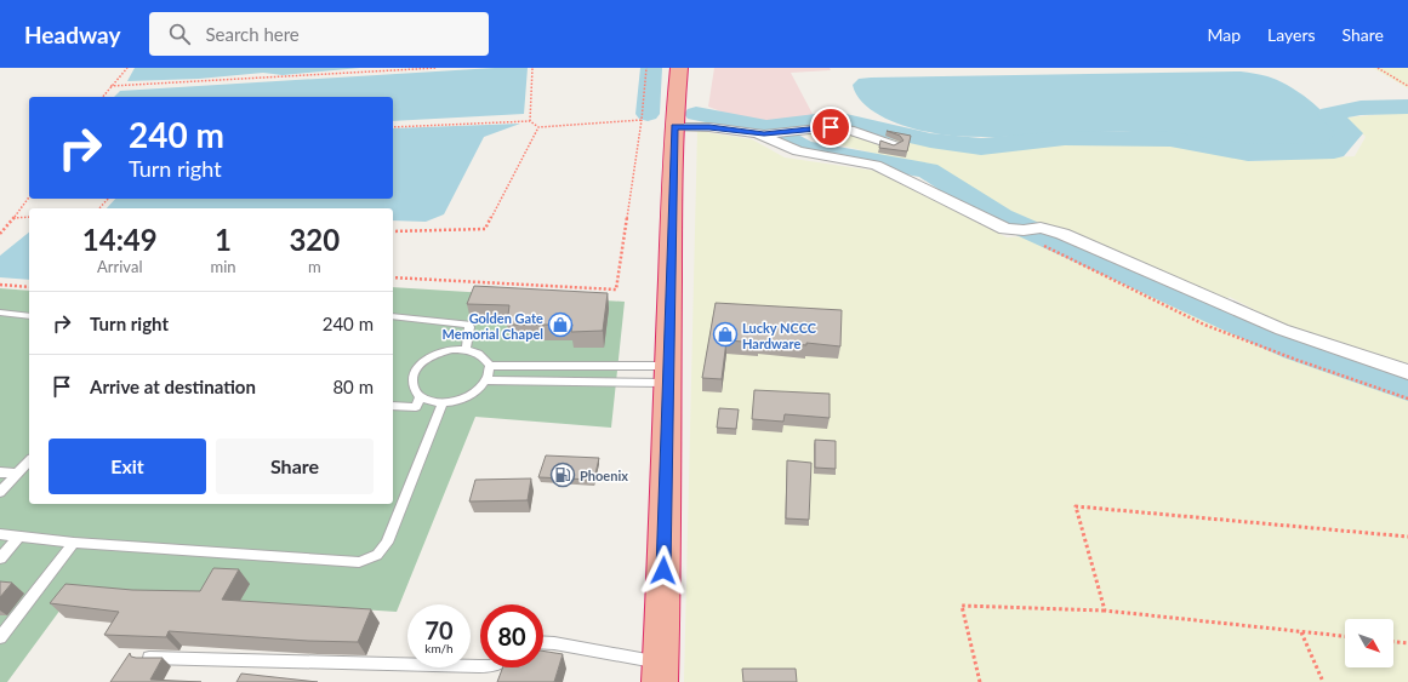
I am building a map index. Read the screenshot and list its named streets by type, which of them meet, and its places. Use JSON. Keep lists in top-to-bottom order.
{
  "places": {
    "shop": ["Golden Gate Memorial Chapel", "Lucky NCCC Hardware"],
    "fuel station": ["Phoenix"]
  },
  "north": "bottom right",
  "page": {
    "header": "Headway",
    "search": "Search here",
    "nav": ["Map", "Layers", "Share"],
    "turn": ["240 m", "Turn right"],
    "eta": [
      "14:49",
      "Arrival",
      "1",
      "min",
      "320",
      "m"
    ],
    "list": [
      {
        "name": "Turn right",
        "value": "240 m"
      },
      {
        "name": "Arrive at destination",
        "value": "80 m"
      }
    ],
    "buttons": ["Exit", "Share"],
    "speed": "70 km/h",
    "limit": "80"
  }
}
